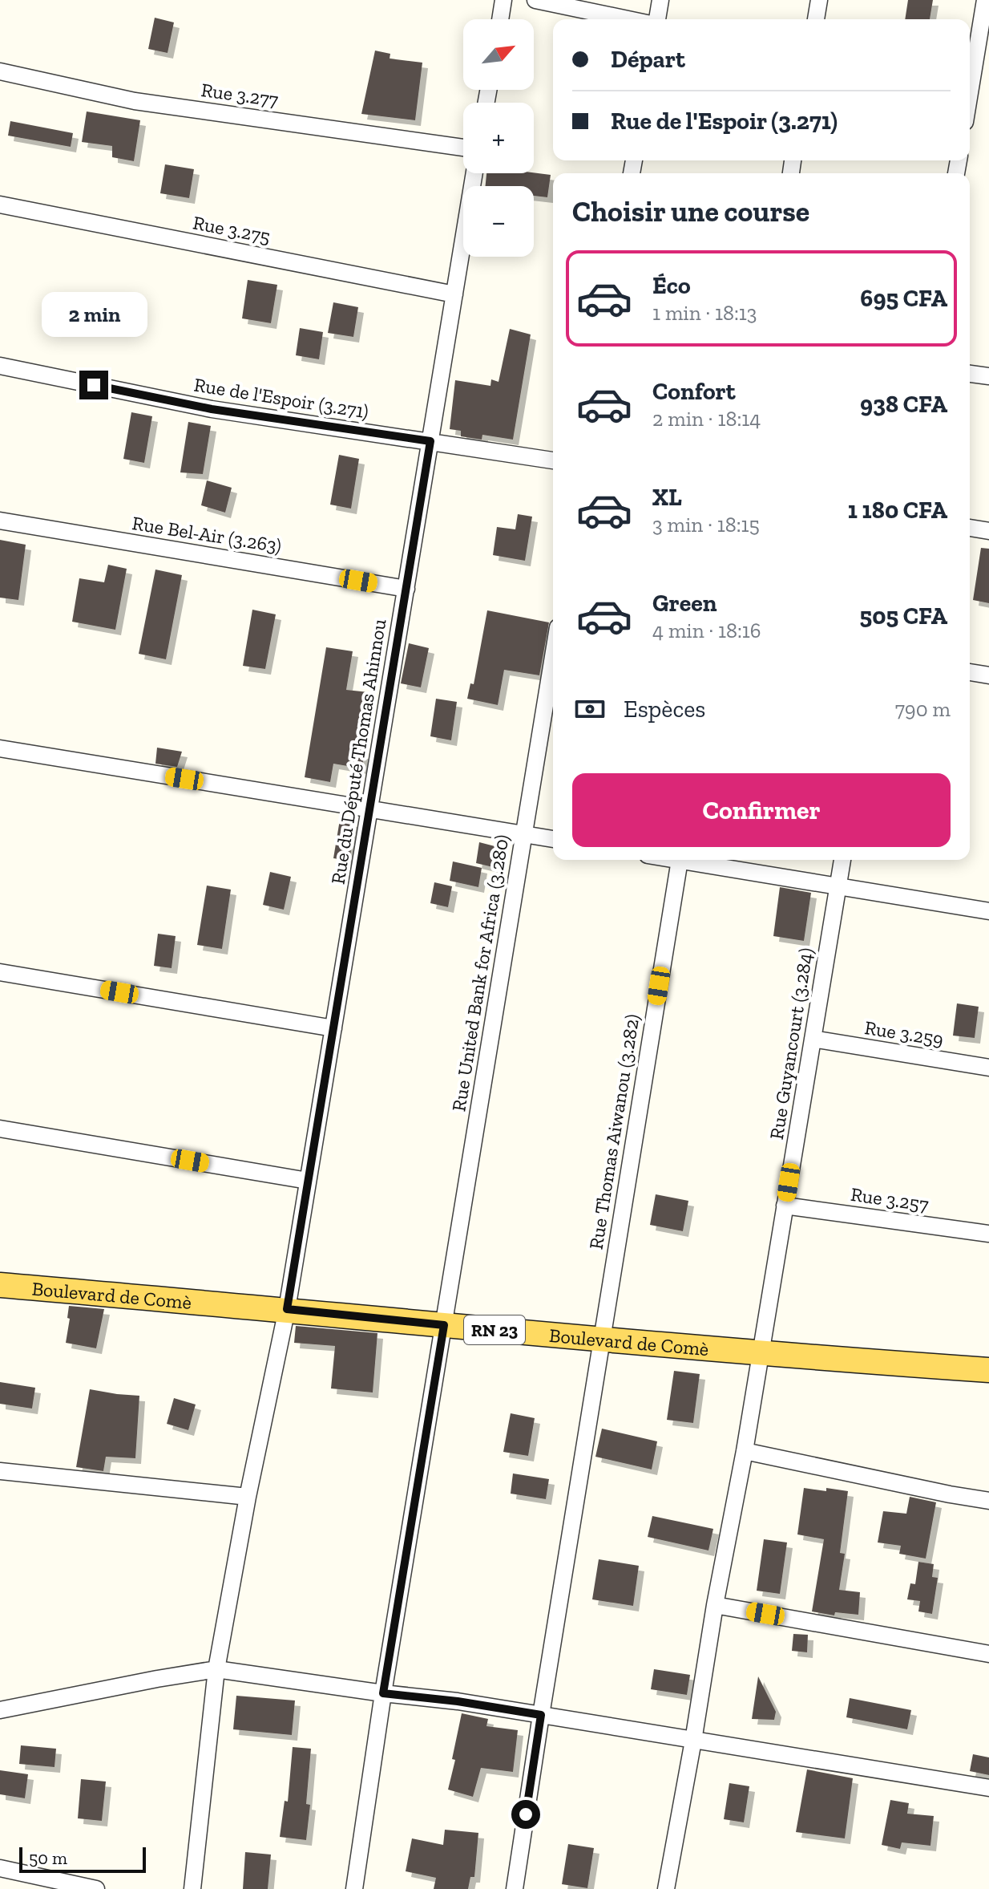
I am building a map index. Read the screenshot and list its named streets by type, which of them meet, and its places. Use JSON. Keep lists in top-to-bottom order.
{
  "streets": {
    "main road": ["Boulevard de Comè", "RN 23"],
    "street": [
      "Rue 3.277",
      "Rue 3.275",
      "Rue de l'Espoir (3.271)",
      "Rue Bel-Air (3.263)",
      "Rue du Député Thomas Ahinnou",
      "Rue United Bank for Africa (3.280)",
      "Rue 3.259",
      "Rue Guyancourt (3.284)",
      "Rue Thomas Aiwanou (3.282)",
      "Rue 3.257"
    ]
  },
  "crossings": [
    ["Rue 3.275", "Rue du Député Thomas Ahinnou"],
    ["Rue de l'Espoir (3.271)", "Rue du Député Thomas Ahinnou"],
    ["Rue Bel-Air (3.263)", "Rue du Député Thomas Ahinnou"],
    ["Rue du Député Thomas Ahinnou", "Boulevard de Comè"],
    ["Rue United Bank for Africa (3.280)", "Boulevard de Comè"],
    ["Rue 3.259", "Rue Guyancourt (3.284)"],
    ["Rue Guyancourt (3.284)", "Rue 3.257"],
    ["Rue Guyancourt (3.284)", "Boulevard de Comè"],
    ["Rue Thomas Aiwanou (3.282)", "Boulevard de Comè"]
  ],
  "scale_bar": "50 m",
  "north": "top right",
  "page": {
    "map_buttons": ["+", "−"],
    "banner": ["Départ", "Rue de l'Espoir (3.271)"],
    "heading": "Choisir une course",
    "list": [
      {
        "name": "Éco",
        "note": "1 min · 18:13",
        "value": "695 CFA"
      },
      {
        "name": "Confort",
        "note": "2 min · 18:14",
        "value": "938 CFA"
      },
      {
        "name": "XL",
        "note": "3 min · 18:15",
        "value": "1 180 CFA"
      },
      {
        "name": "Green",
        "note": "4 min · 18:16",
        "value": "505 CFA"
      }
    ],
    "bubble": "2 min",
    "pay": ["Espèces", "790 m"],
    "buttons": "Confirmer",
    "scale": "50 m"
  }
}
